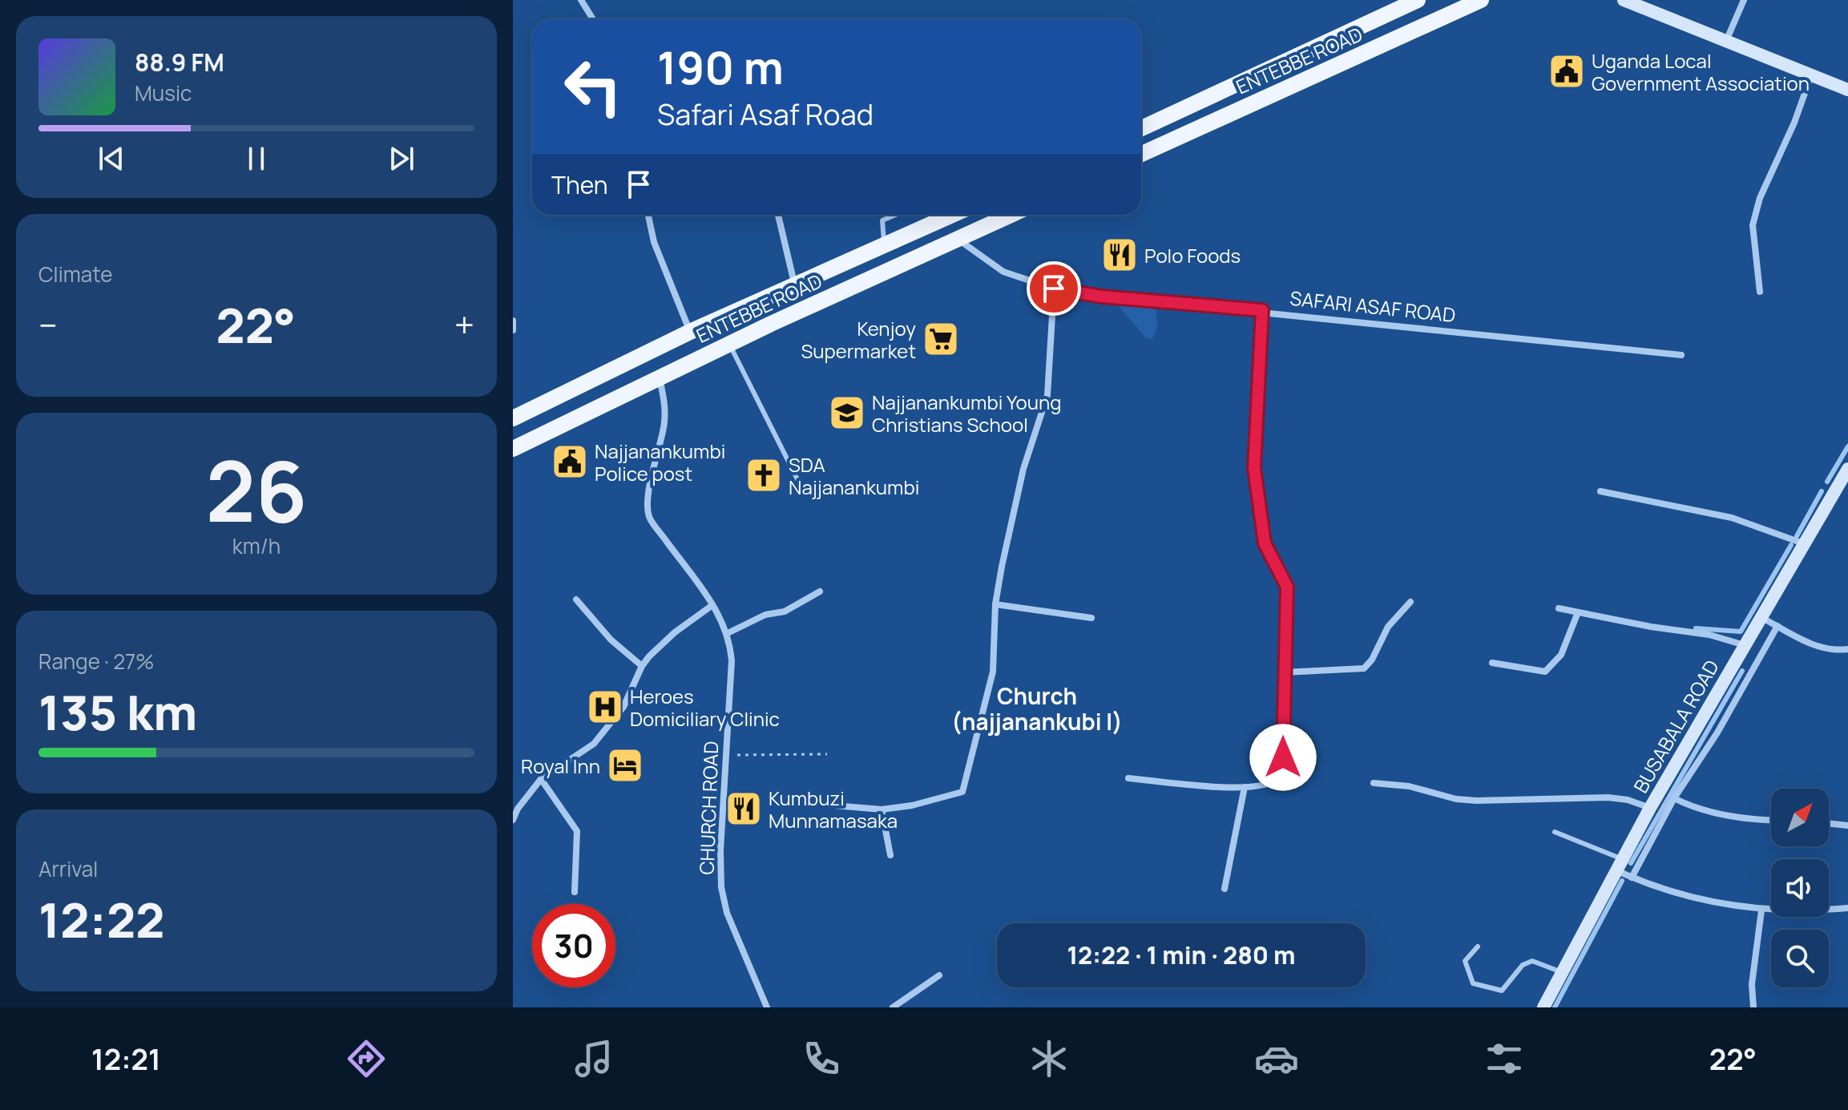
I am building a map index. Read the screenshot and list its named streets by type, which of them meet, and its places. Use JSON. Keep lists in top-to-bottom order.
{
  "streets": {
    "main road": ["ENTEBBE ROAD"],
    "street": ["SAFARI ASAF ROAD", "BUSABALA ROAD", "CHURCH ROAD"]
  },
  "crossings": [
    ["ENTEBBE ROAD", "SAFARI ASAF ROAD"],
    ["ENTEBBE ROAD", "CHURCH ROAD"]
  ],
  "districts": ["Church (najjanankubi I)"],
  "places": {
    "public building": ["Uganda Local Government Association", "Najjanankumbi Police post"],
    "restaurant": ["Polo Foods", "Kumbuzi Munnamasaka"],
    "supermarket": ["Kenjoy Supermarket"],
    "school or university": ["Najjanankumbi Young Christians School"],
    "church": ["SDA Najjanankumbi"],
    "hospital": ["Heroes Domiciliary Clinic"],
    "hotel": ["Royal Inn"]
  },
  "north": "top right",
  "page": {
    "turn": ["190 m", "Safari Asaf Road"],
    "song": ["88.9 FM", "Music"],
    "then": "Then",
    "tile": [
      "Climate",
      ["26", "km/h"],
      ["Range · 27%", "135 km"],
      ["Arrival", "12:22"]
    ],
    "heat": ["−", "22°", "+"],
    "limit": "30",
    "trip": "12:22 · 1 min · 280 m",
    "tabs": ["12:21", "22°"]
  }
}
